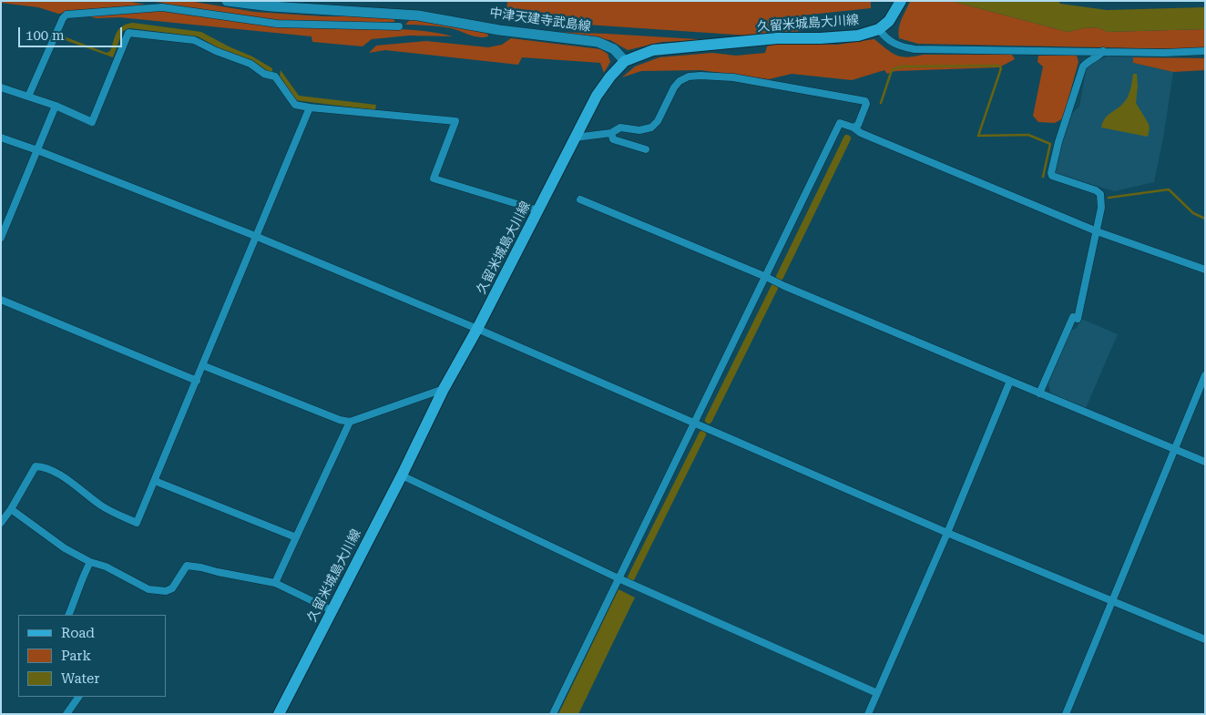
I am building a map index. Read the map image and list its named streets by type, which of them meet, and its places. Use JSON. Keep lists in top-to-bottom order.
{
  "streets": {
    "main road": ["中津天建寺武島線", "久留米城島大川線"]
  },
  "crossings": [
    ["中津天建寺武島線", "久留米城島大川線"]
  ],
  "legend": ["Road", "Park", "Water"],
  "scale_bar": "100 m"
}
